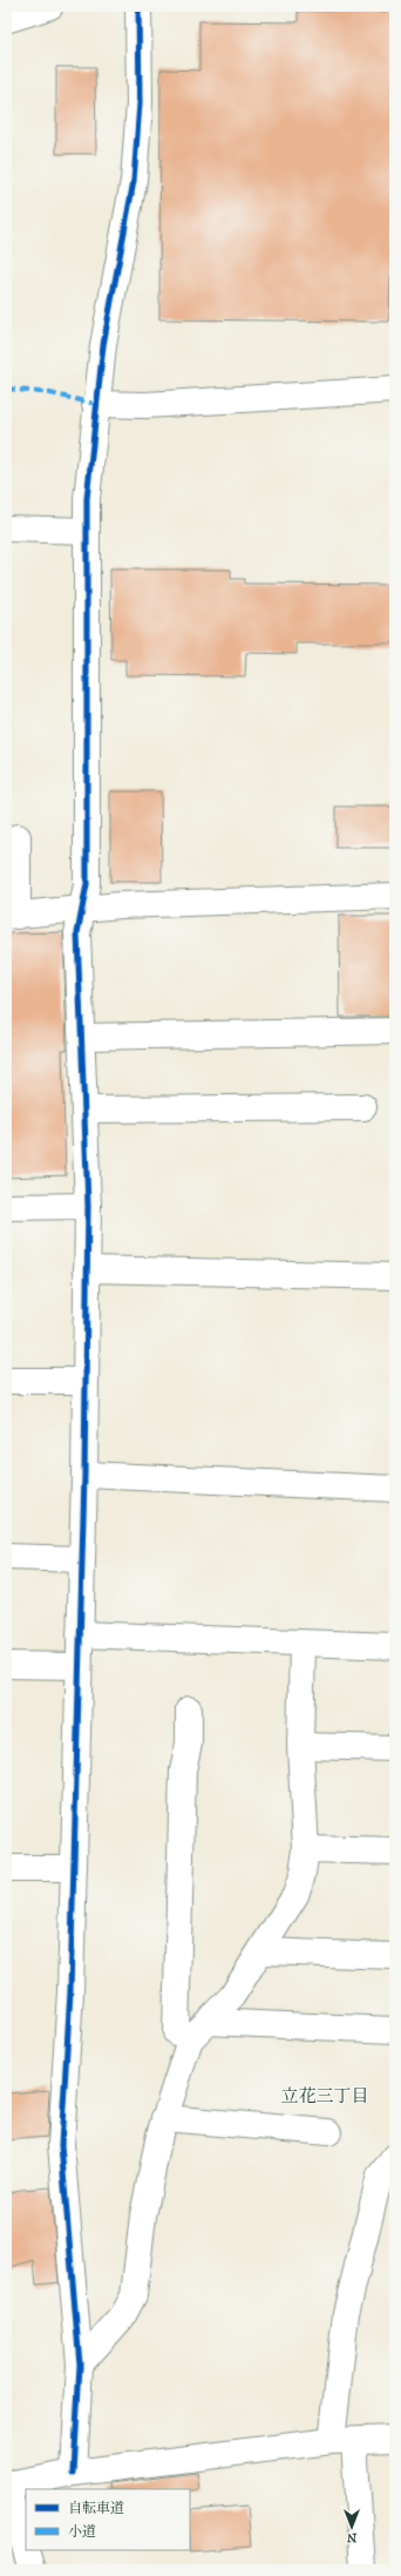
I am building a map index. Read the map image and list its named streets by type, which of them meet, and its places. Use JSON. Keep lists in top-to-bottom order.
{
  "districts": ["立花三丁目"],
  "legend": ["自転車道", "小道"],
  "north": "bottom"
}
